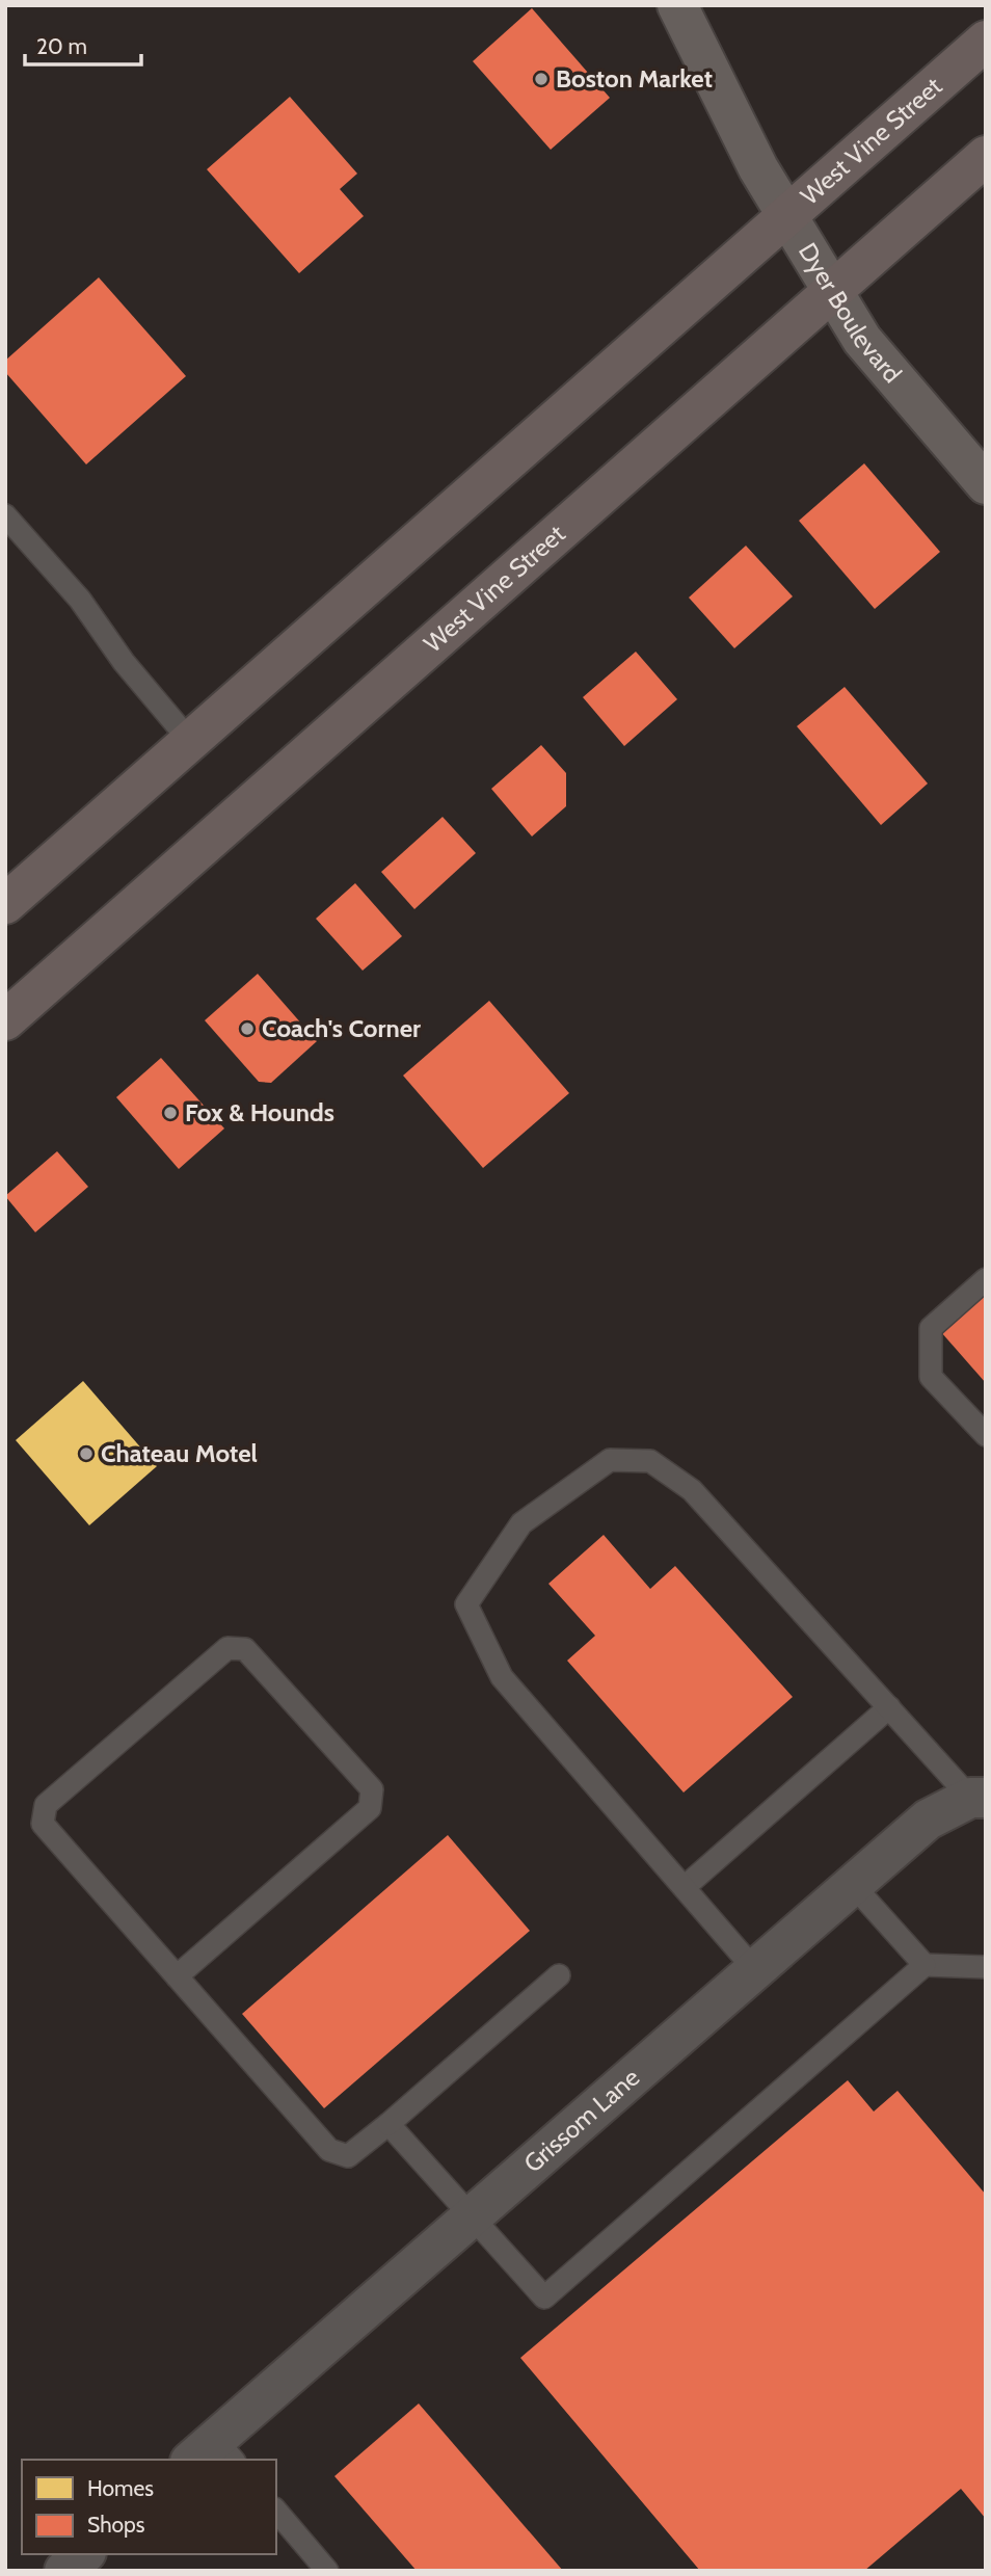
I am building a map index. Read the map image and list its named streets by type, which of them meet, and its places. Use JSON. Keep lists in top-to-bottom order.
{
  "streets": {
    "highway": ["West Vine Street"],
    "main road": ["Dyer Boulevard"],
    "street": ["Grissom Lane"]
  },
  "crossings": [
    ["West Vine Street", "Dyer Boulevard"]
  ],
  "places": [
    "Boston Market",
    "Coach's Corner",
    "Fox & Hounds",
    "Chateau Motel"
  ],
  "legend": ["Homes", "Shops"],
  "scale_bar": "20 m"
}
